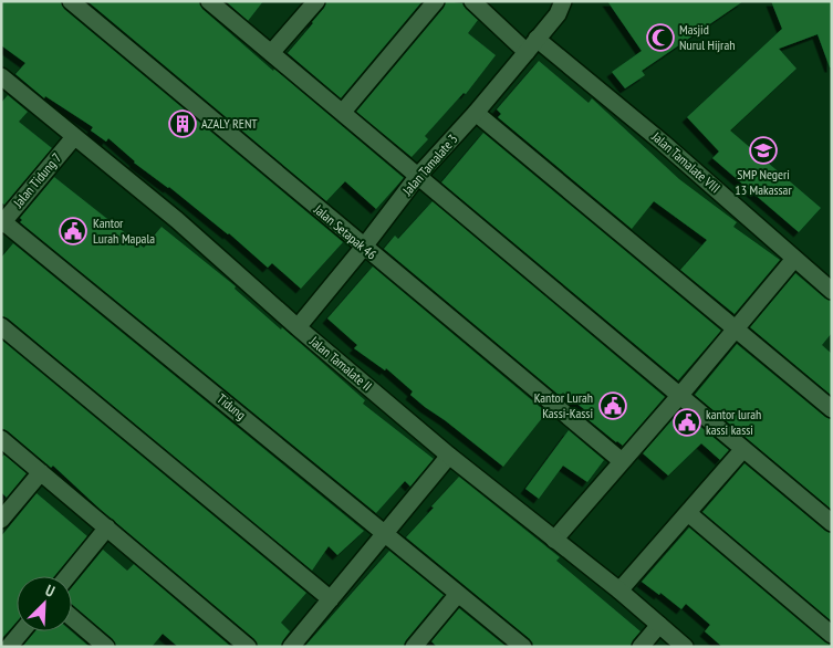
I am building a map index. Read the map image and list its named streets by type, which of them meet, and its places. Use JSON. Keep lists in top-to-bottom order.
{
  "streets": {
    "street": [
      "Jalan Tamalate VIII",
      "Jalan Tamalate 3",
      "Jalan Tidung 7",
      "Jalan Setapak 46",
      "Jalan Tamalate II",
      "Tidung"
    ]
  },
  "crossings": [
    ["Jalan Tamalate VIII", "Jalan Tamalate 3"],
    ["Jalan Tamalate 3", "Jalan Setapak 46"],
    ["Jalan Tamalate 3", "Jalan Tamalate II"],
    ["Jalan Tidung 7", "Jalan Tamalate II"],
    ["Jalan Tidung 7", "Tidung"]
  ],
  "places": {
    "mosque": ["Masjid Nurul Hijrah"],
    "building": ["AZALY RENT"],
    "school or university": ["SMP Negeri 13 Makassar"],
    "public building": ["Kantor Lurah Mapala", "Kantor Lurah Kassi-Kassi", "kantor lurah kassi kassi"]
  },
  "north": "top right"
}
